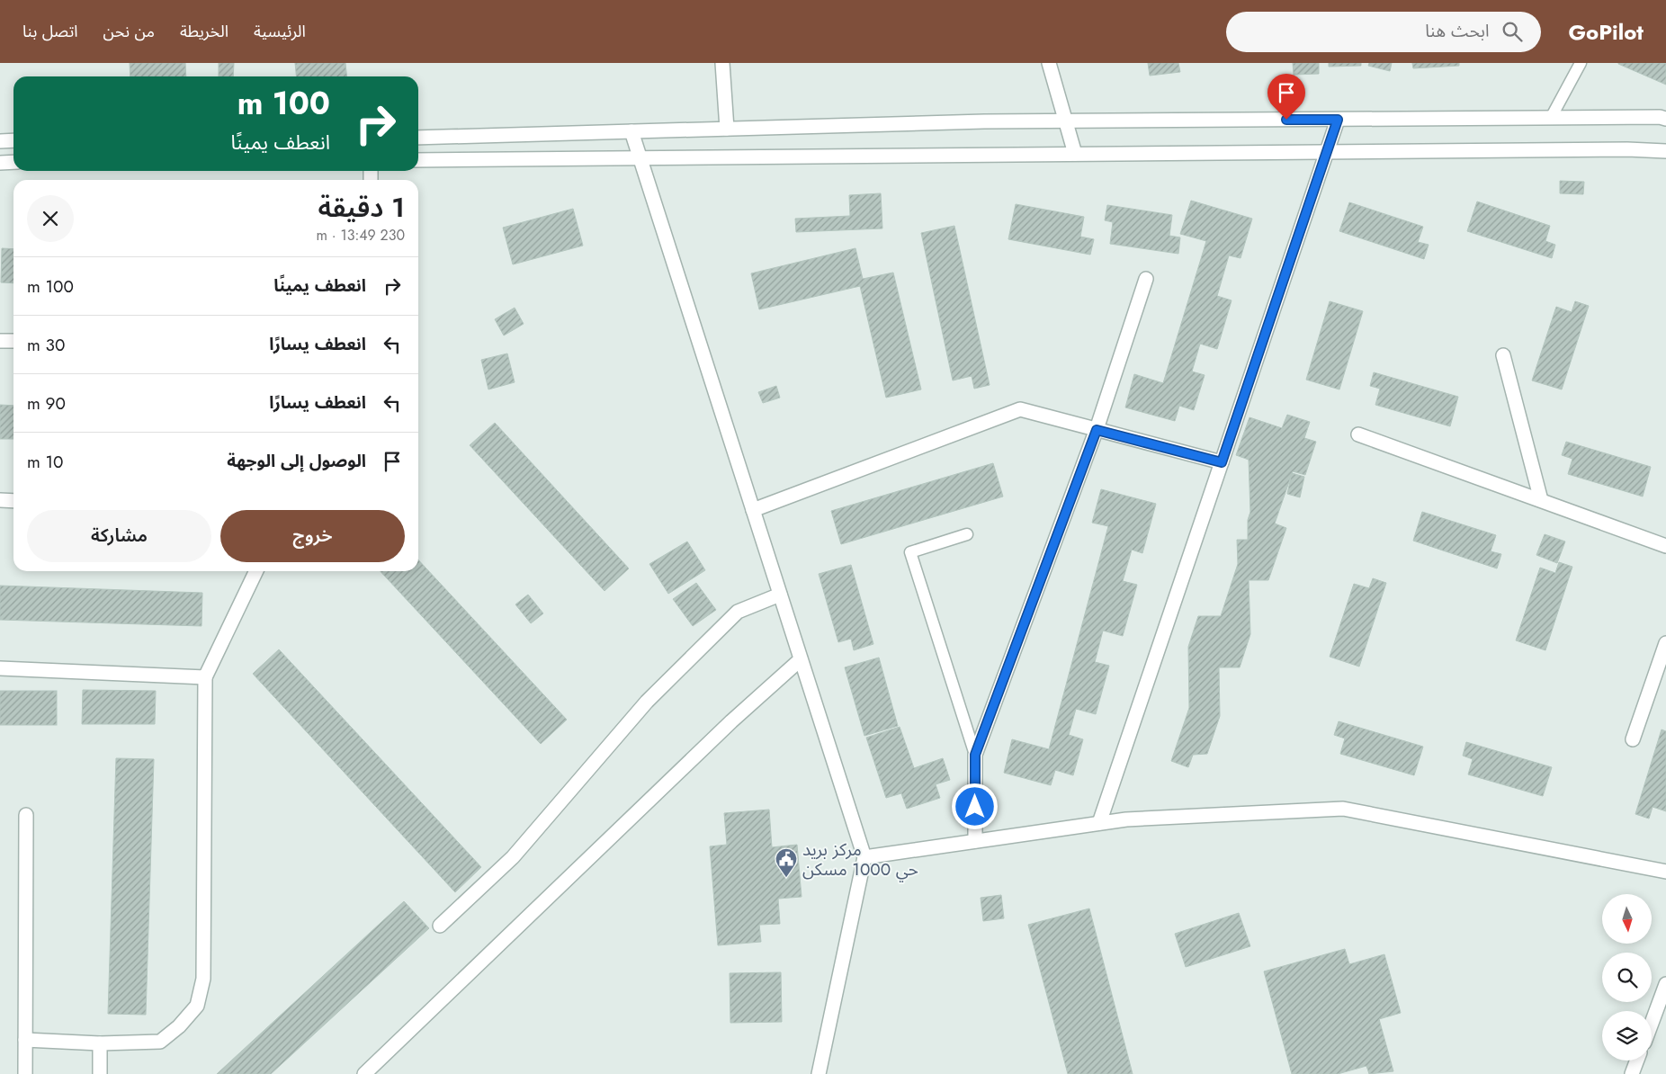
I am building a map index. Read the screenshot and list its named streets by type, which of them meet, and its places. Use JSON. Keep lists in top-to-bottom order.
{
  "places": {
    "public building": ["مركز بريد حي 1000 مسكن"]
  },
  "north": "bottom",
  "page": {
    "header": "GoPilot",
    "search": "ابحث هنا",
    "nav": [
      "الرئيسية",
      "الخريطة",
      "من نحن",
      "اتصل بنا"
    ],
    "turn": ["100 m", "انعطف يمينًا"],
    "heading": ["1 دقيقة", "230 m · 13:49"],
    "list": [
      {
        "name": "انعطف يمينًا",
        "value": "100 m"
      },
      {
        "name": "انعطف يسارًا",
        "value": "30 m"
      },
      {
        "name": "انعطف يسارًا",
        "value": "90 m"
      },
      {
        "name": "الوصول إلى الوجهة",
        "value": "10 m"
      }
    ],
    "buttons": ["خروج", "مشاركة"]
  }
}
